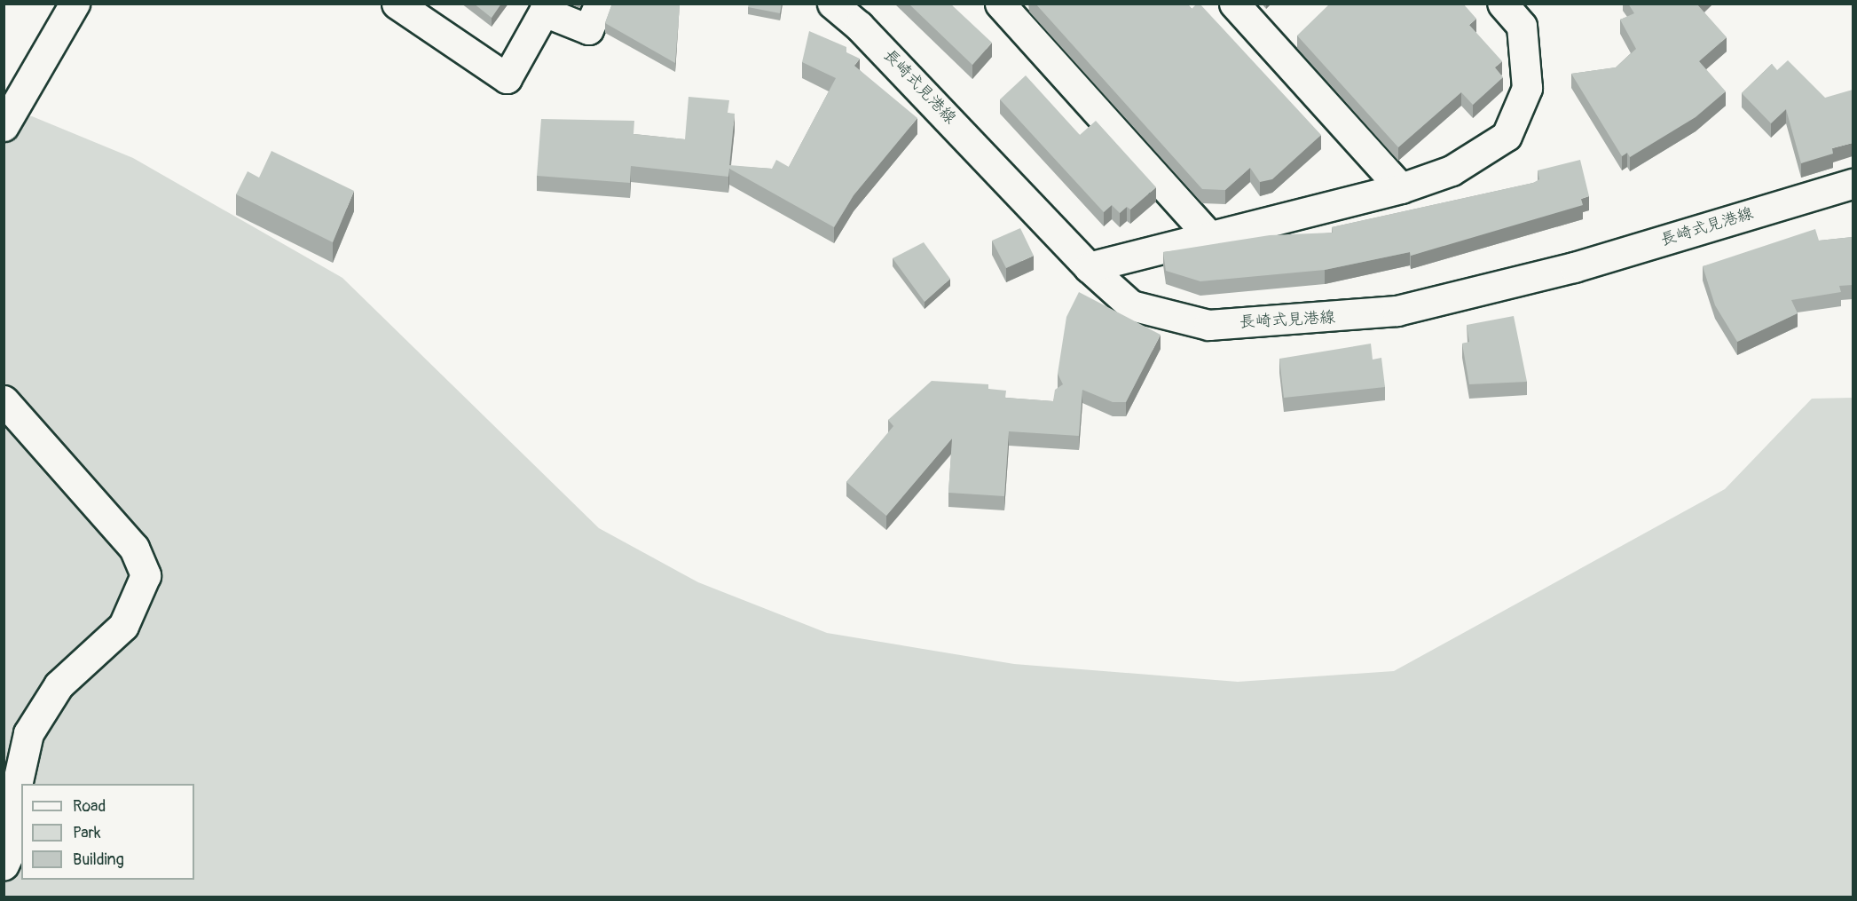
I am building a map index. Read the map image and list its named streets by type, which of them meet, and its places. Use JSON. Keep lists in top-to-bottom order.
{
  "streets": {
    "street": ["長崎式見港線"]
  },
  "legend": ["Road", "Park", "Building"]
}
